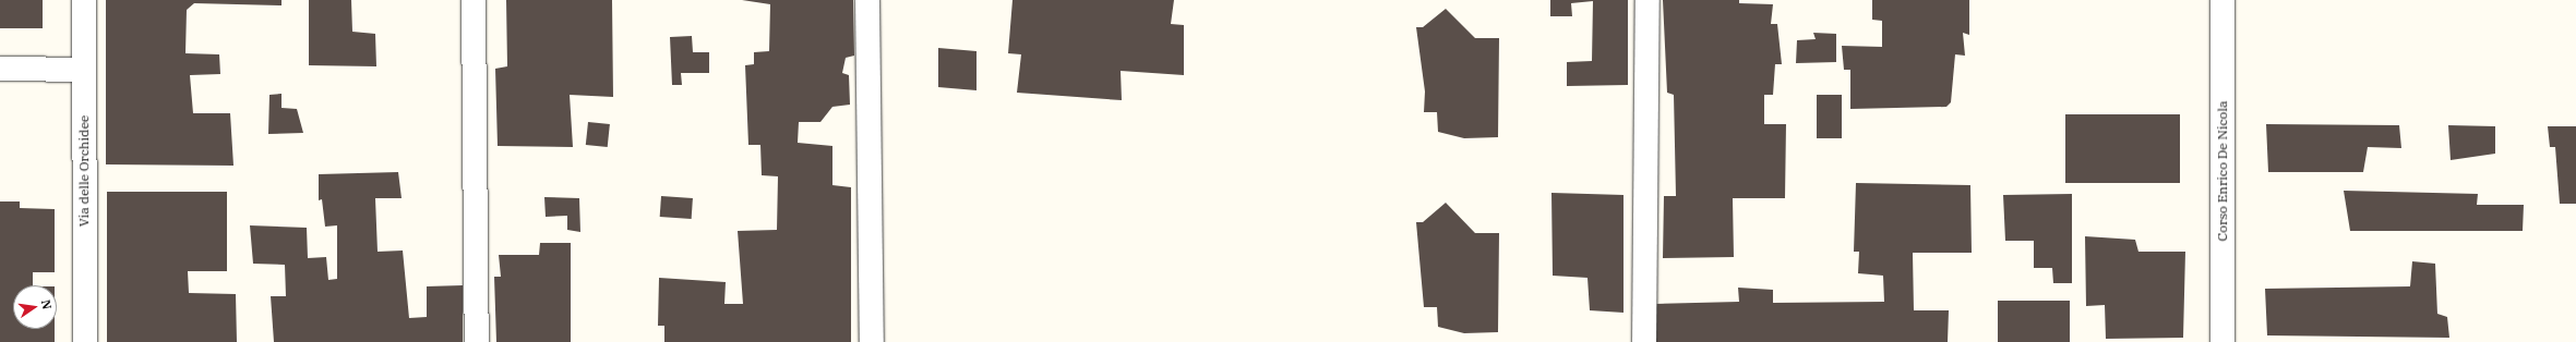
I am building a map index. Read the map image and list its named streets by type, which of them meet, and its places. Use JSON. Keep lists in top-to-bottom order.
{
  "streets": {
    "street": ["Via delle Orchidee", "Corso Enrico De Nicola"]
  },
  "north": "right"
}
